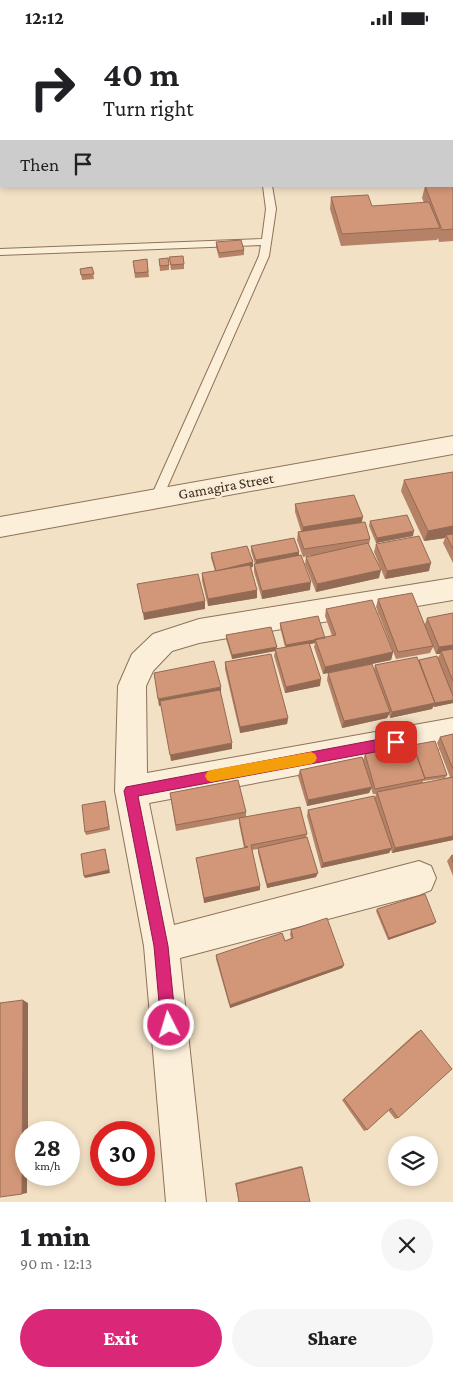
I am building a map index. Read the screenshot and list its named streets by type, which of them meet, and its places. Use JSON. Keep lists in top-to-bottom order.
{
  "streets": {
    "street": ["Gamagira Street"]
  },
  "page": {
    "status": "12:12",
    "turn": ["40 m", "Turn right"],
    "then": "Then",
    "speed": "28 km/h",
    "limit": "30",
    "heading": ["1 min", "90 m · 12:13"],
    "buttons": ["Exit", "Share"]
  }
}
